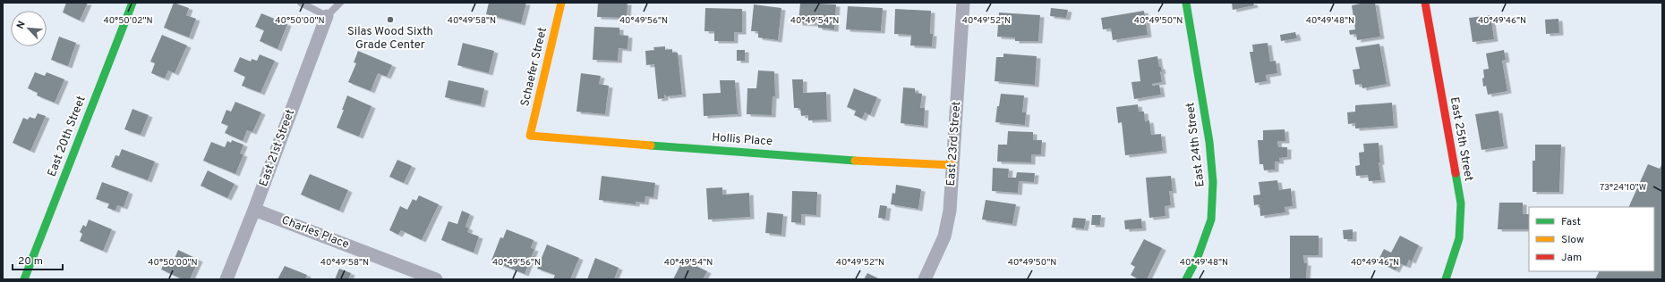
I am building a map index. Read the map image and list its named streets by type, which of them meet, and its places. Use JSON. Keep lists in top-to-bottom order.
{
  "streets": {
    "street": [
      "Schaefer Street",
      "East 20th Street",
      "East 25th Street",
      "Hollis Place",
      "East 23rd Street",
      "East 24th Street",
      "East 21st Street",
      "Charles Place"
    ]
  },
  "crossings": [
    ["Schaefer Street", "Hollis Place"],
    ["Hollis Place", "East 23rd Street"],
    ["East 21st Street", "Charles Place"]
  ],
  "places": ["Silas Wood Sixth Grade Center"],
  "legend": ["Fast", "Slow", "Jam"],
  "scale_bar": "20 m",
  "north": "top left",
  "coordinates": [
    "40°50'02\"N",
    "40°50'00\"N",
    "40°49'58\"N",
    "40°49'56\"N",
    "40°49'54\"N",
    "40°49'52\"N",
    "40°49'50\"N",
    "40°49'48\"N",
    "40°49'46\"N",
    "73°24'10\"W"
  ]
}
